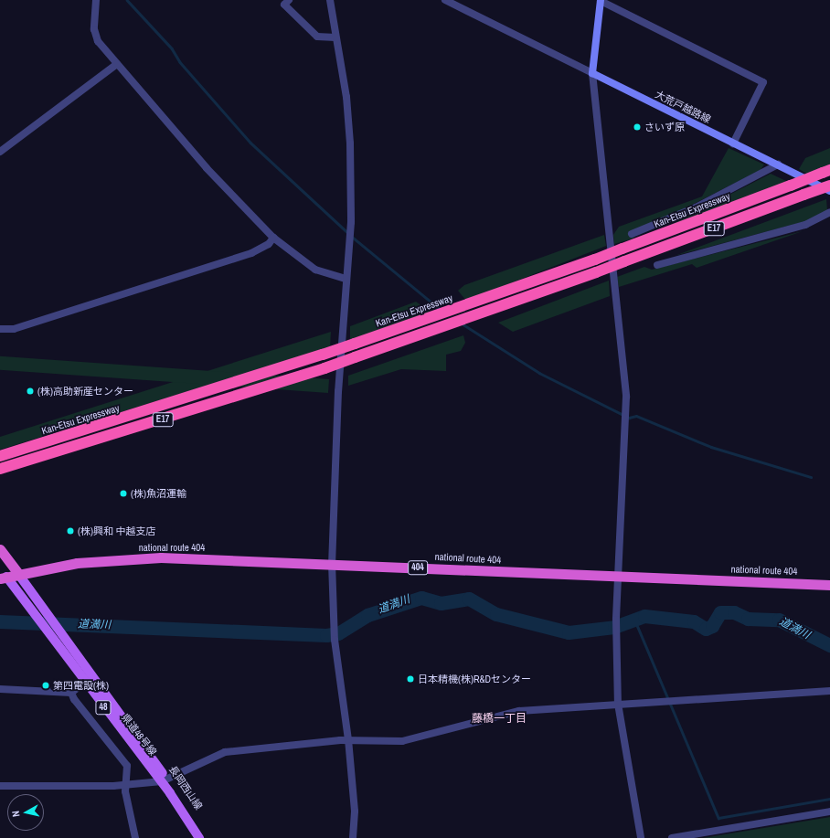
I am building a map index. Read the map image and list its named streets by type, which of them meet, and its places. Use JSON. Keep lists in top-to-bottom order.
{
  "streets": {
    "highway": [
      "Kan-Etsu Expressway",
      "E17",
      "national route 404",
      "404"
    ],
    "main road": [
      "大荒戸越路線",
      "48",
      "県道48号線",
      "長岡西山線"
    ]
  },
  "crossings": [
    ["national route 404", "県道48号線"],
    ["national route 404", "長岡西山線"],
    ["県道48号線", "長岡西山線"]
  ],
  "districts": ["藤橋一丁目"],
  "water": ["道満川"],
  "places": [
    "さいず原",
    "(株)高助新産センター",
    "(株)魚沼運輸",
    "(株)興和 中越支店",
    "日本精機(株)R&Dセンター",
    "第四電設(株)"
  ],
  "north": "left"
}
